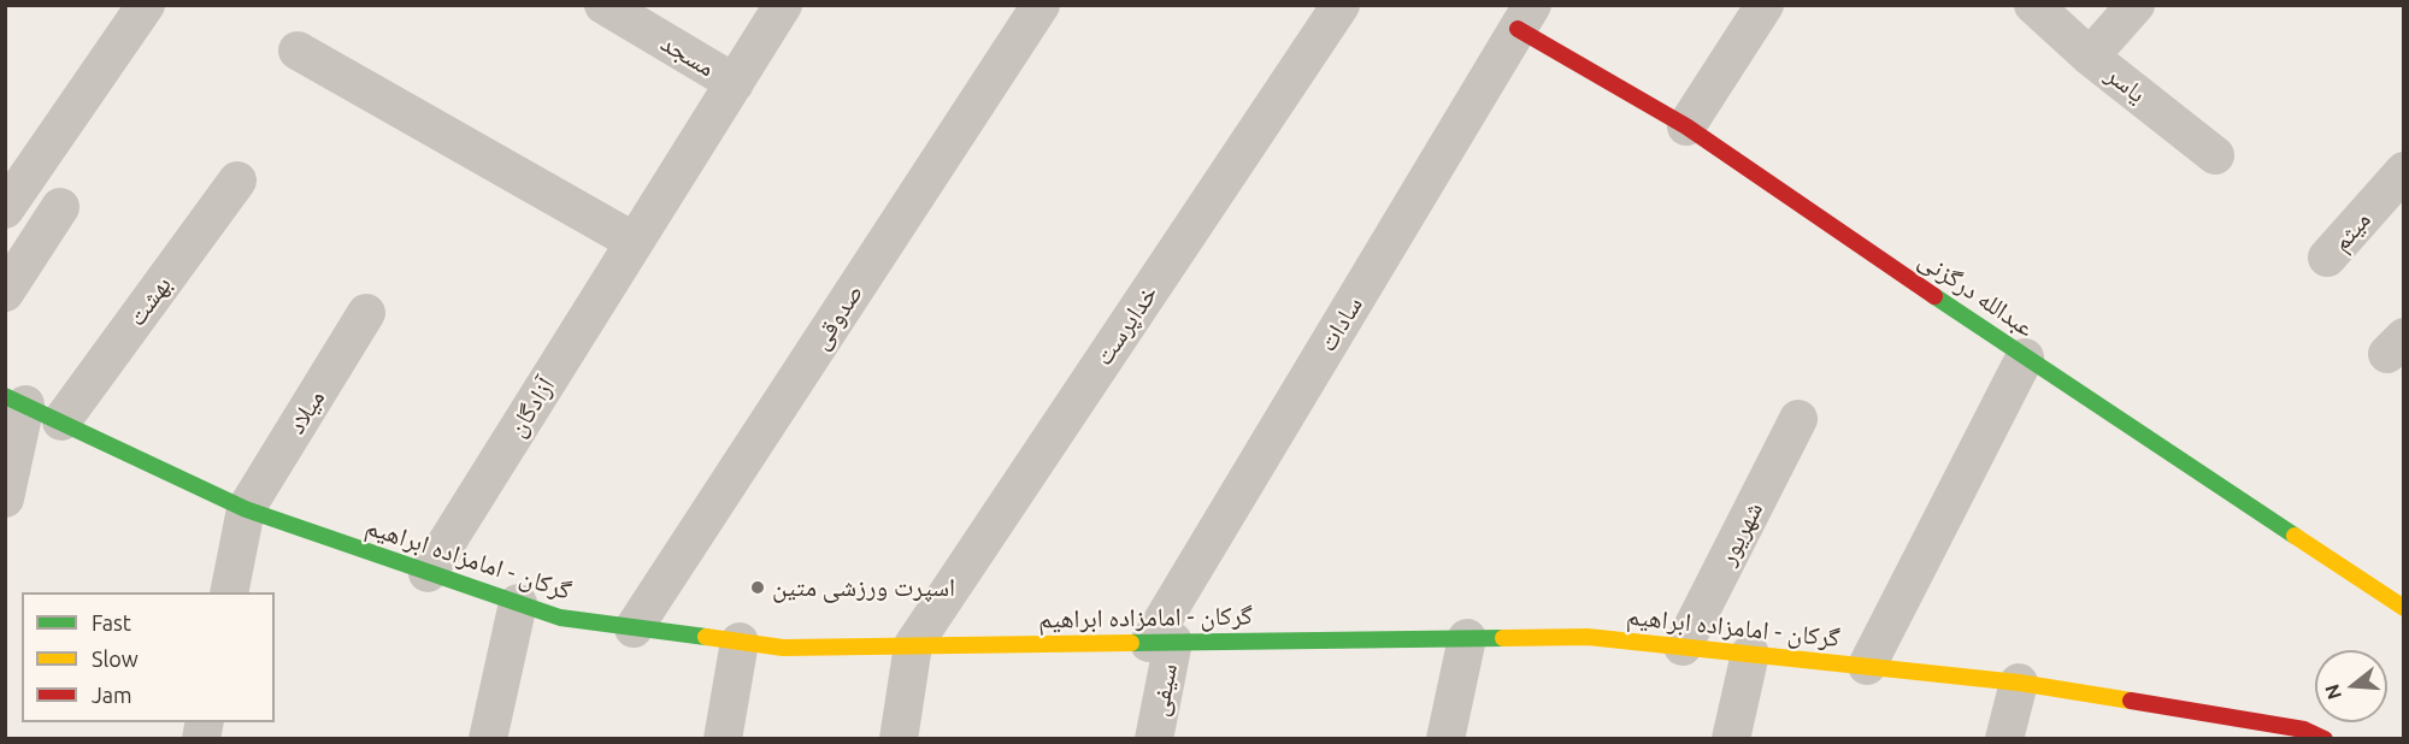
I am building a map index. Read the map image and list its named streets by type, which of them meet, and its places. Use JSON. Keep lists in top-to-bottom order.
{
  "streets": {
    "street": [
      "مسجد",
      "یاسر",
      "میثم",
      "عبدالله درگزنی",
      "بهشت",
      "صدوقی",
      "سادات",
      "خداپرست",
      "آزادگان",
      "میلاد",
      "شهریور",
      "گرکان - امامزاده ابراهیم",
      "سیفی"
    ]
  },
  "crossings": [
    ["مسجد", "آزادگان"],
    ["عبدالله درگزنی", "سادات"],
    ["بهشت", "گرکان - امامزاده ابراهیم"],
    ["صدوقی", "گرکان - امامزاده ابراهیم"],
    ["سادات", "گرکان - امامزاده ابراهیم"],
    ["سادات", "سیفی"],
    ["خداپرست", "گرکان - امامزاده ابراهیم"],
    ["آزادگان", "گرکان - امامزاده ابراهیم"],
    ["میلاد", "گرکان - امامزاده ابراهیم"],
    ["شهریور", "گرکان - امامزاده ابراهیم"],
    ["گرکان - امامزاده ابراهیم", "سیفی"]
  ],
  "places": ["اسپرت ورزشی متین"],
  "legend": ["Fast", "Slow", "Jam"],
  "north": "left"
}
